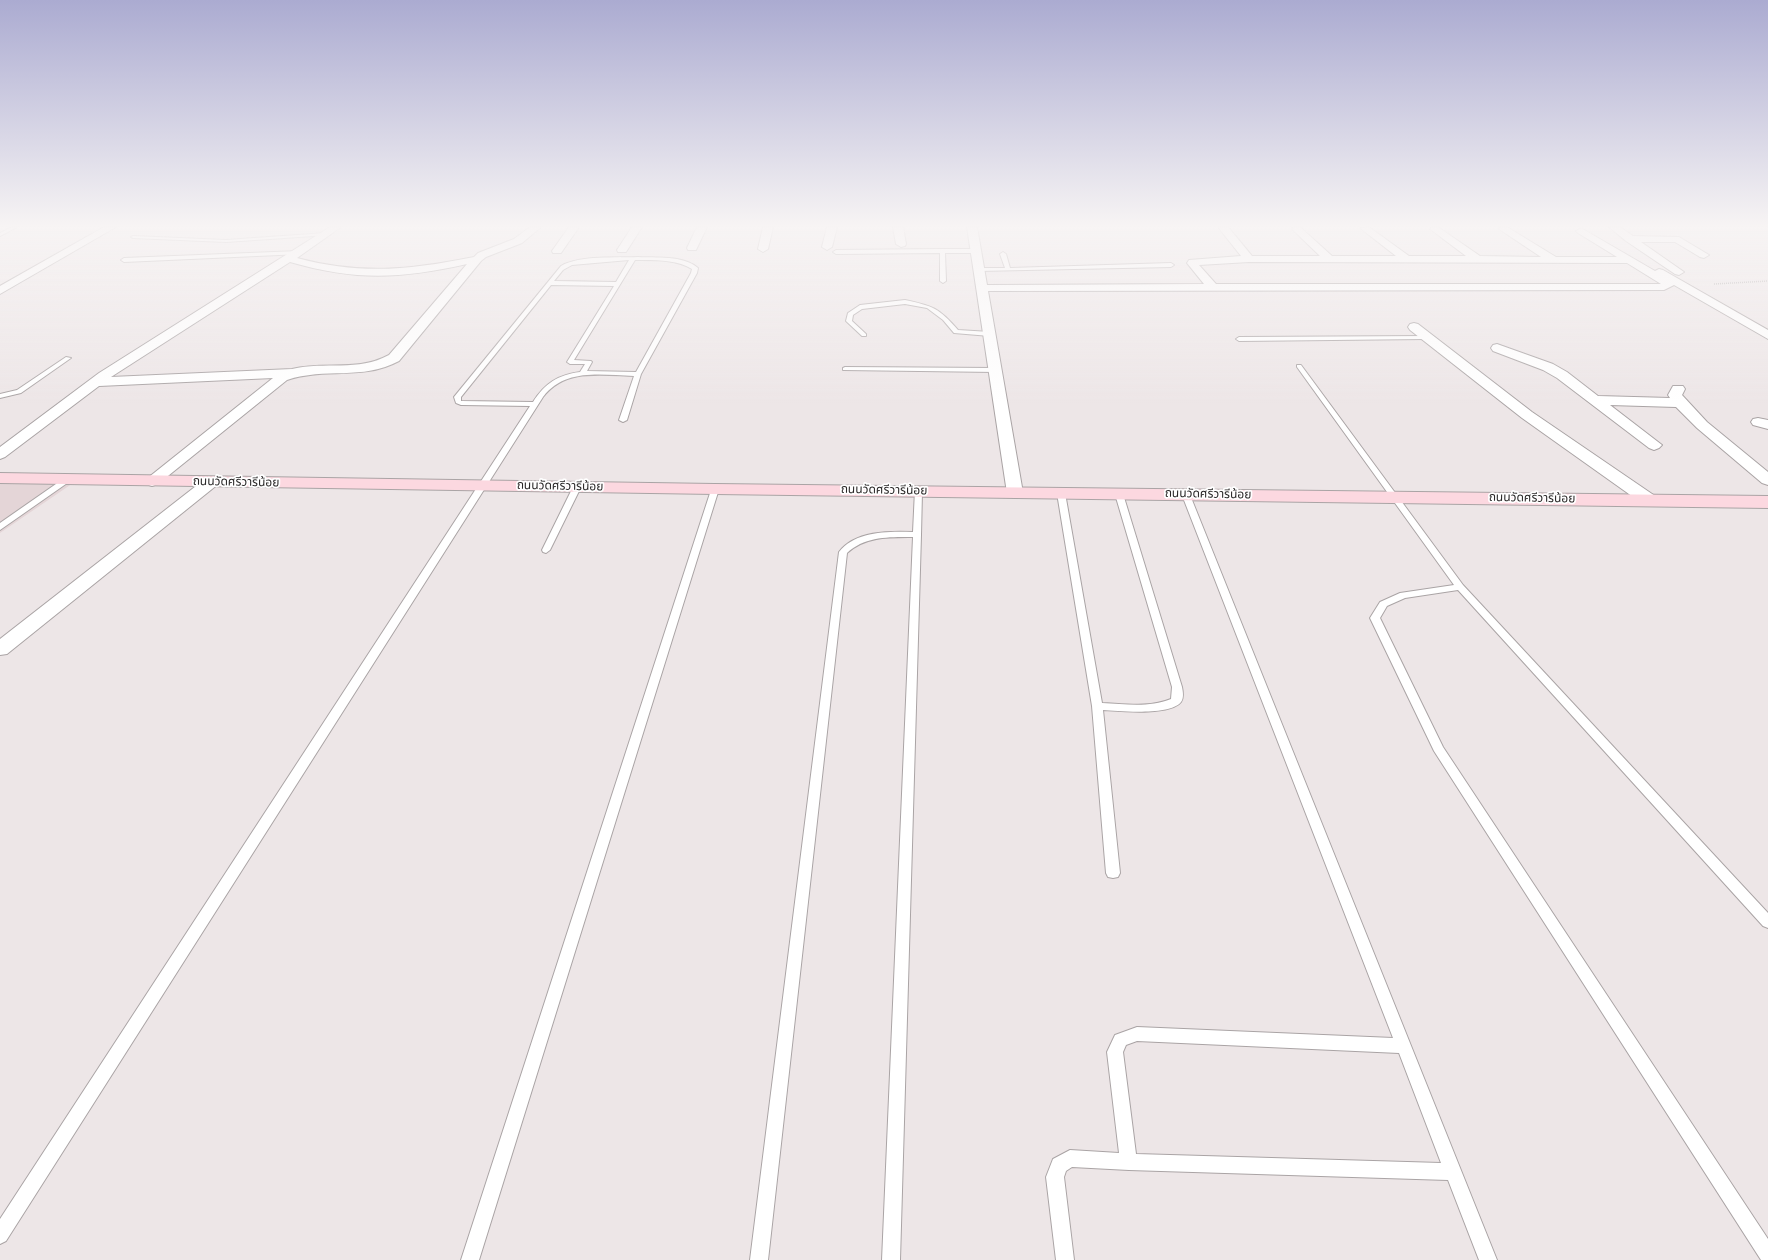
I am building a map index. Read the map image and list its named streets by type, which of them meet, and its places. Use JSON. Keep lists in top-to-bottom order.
{
  "streets": {
    "main road": ["ถนนวัดศรีวารีน้อย"]
  }
}
